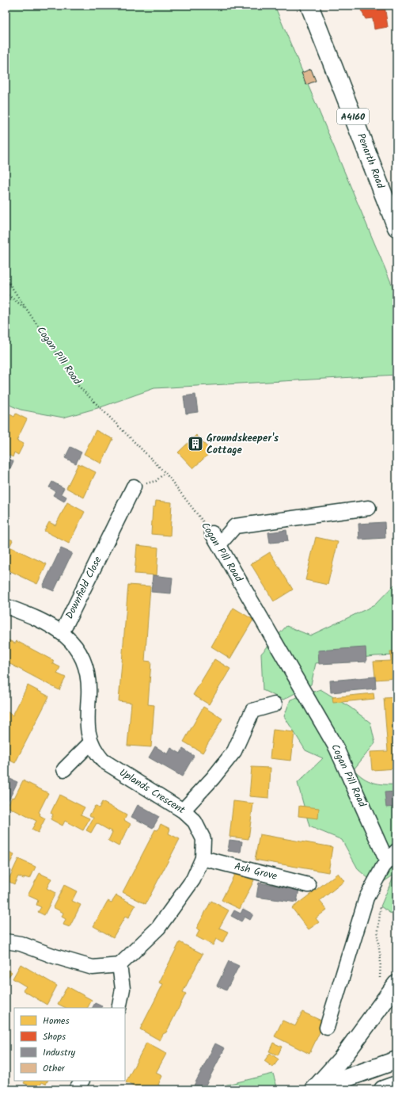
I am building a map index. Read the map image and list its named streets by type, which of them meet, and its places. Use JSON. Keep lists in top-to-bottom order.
{
  "streets": {
    "main road": ["A4160", "Penarth Road"],
    "street": [
      "Cogan Pill Road",
      "Downfield Close",
      "Uplands Crescent",
      "Ash Grove"
    ]
  },
  "crossings": [
    ["Downfield Close", "Uplands Crescent"],
    ["Uplands Crescent", "Ash Grove"]
  ],
  "places": {
    "building": ["Groundskeeper's Cottage"]
  },
  "legend": [
    "Homes",
    "Shops",
    "Industry",
    "Other"
  ]
}
